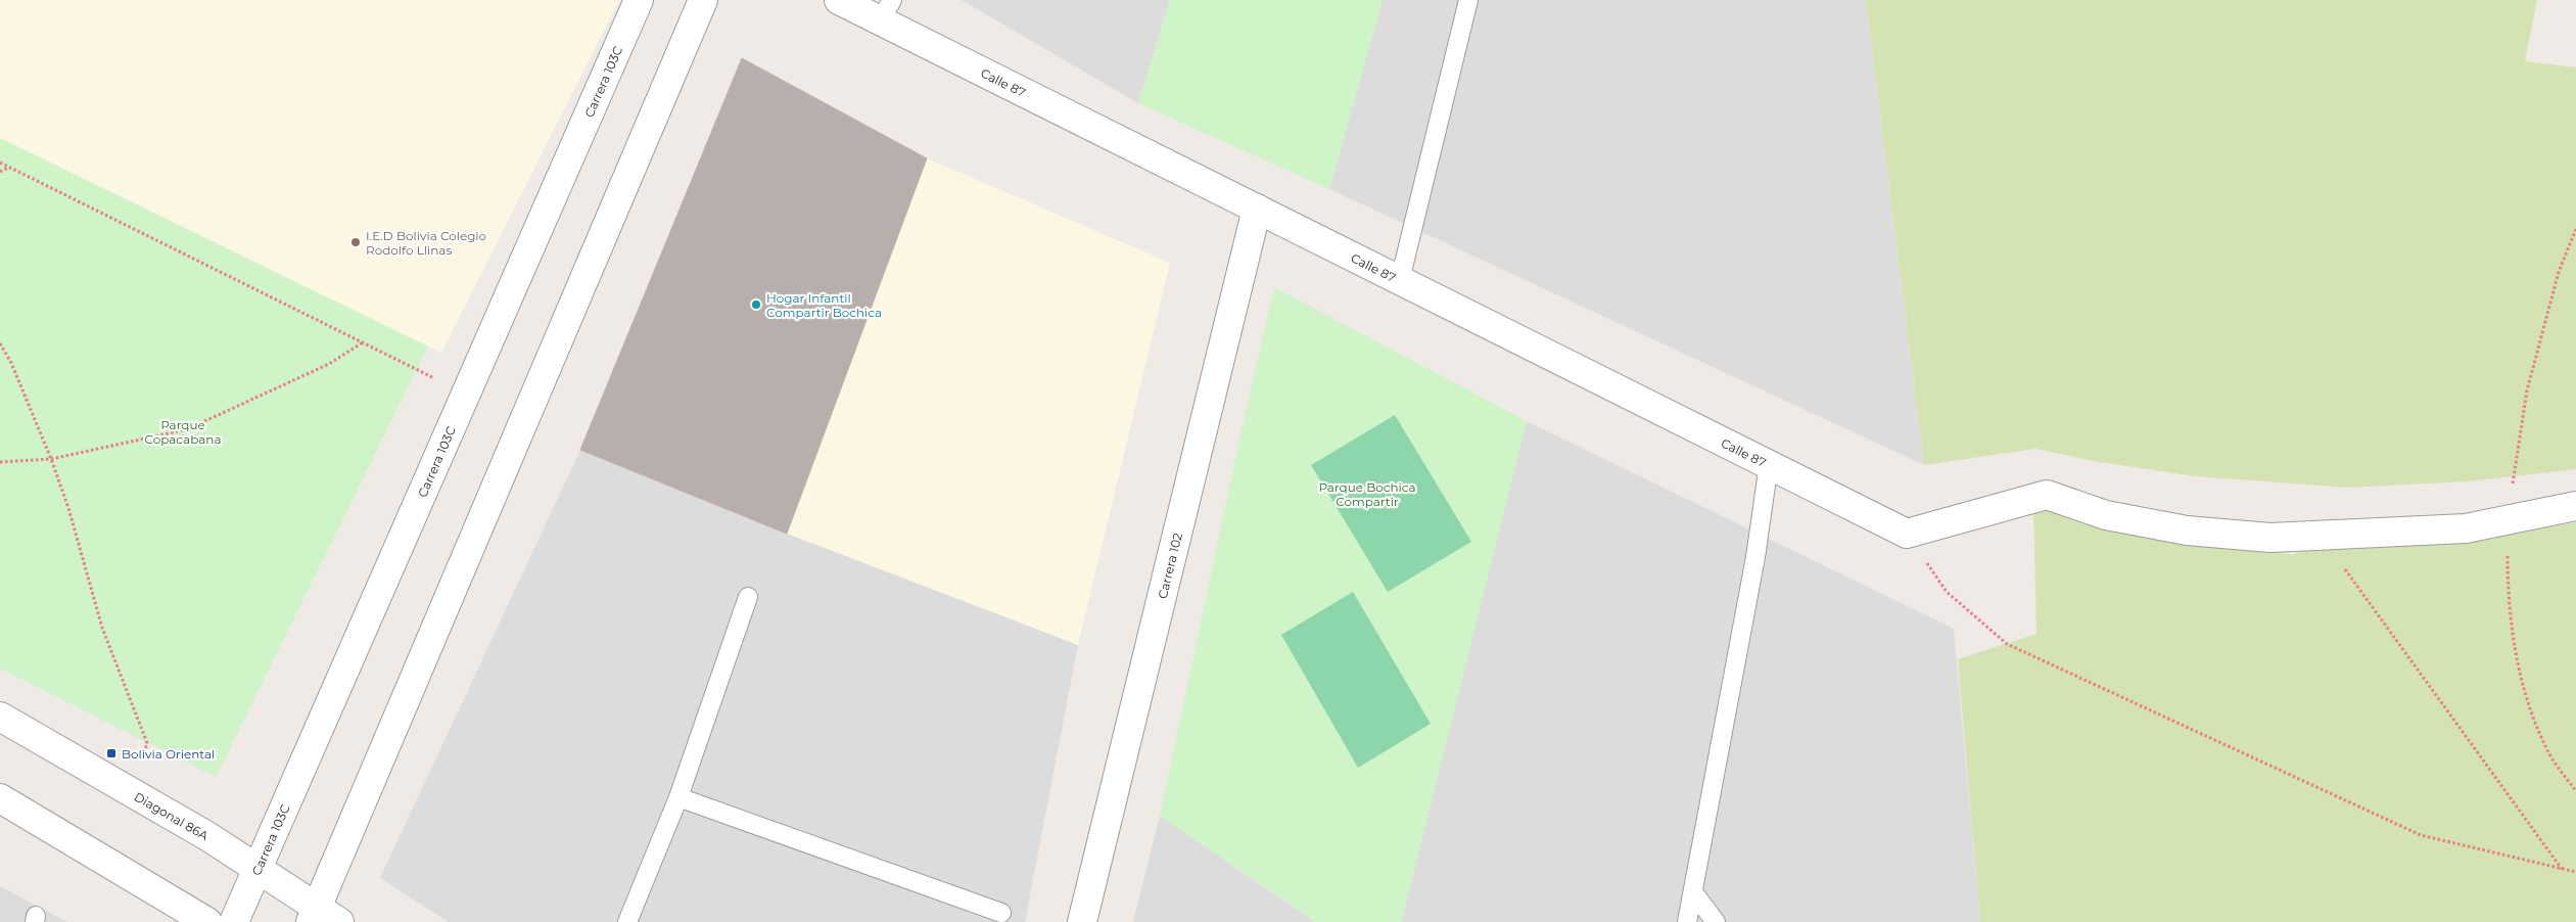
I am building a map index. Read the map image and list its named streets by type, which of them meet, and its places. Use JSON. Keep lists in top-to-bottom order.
{
  "streets": {
    "street": [
      "Carrera 103C",
      "Calle 87",
      "Carrera 102",
      "Diagonal 86A"
    ]
  },
  "crossings": [
    ["Carrera 103C", "Diagonal 86A"],
    ["Calle 87", "Carrera 102"]
  ],
  "parks": ["Parque Copacabana", "Parque Bochica Compartir"],
  "places": {
    "other": ["I.E.D Bolivia Colegio Rodolfo Llinas", "Hogar Infantil Compartir Bochica"],
    "transit": ["Bolivia Oriental"]
  }
}
